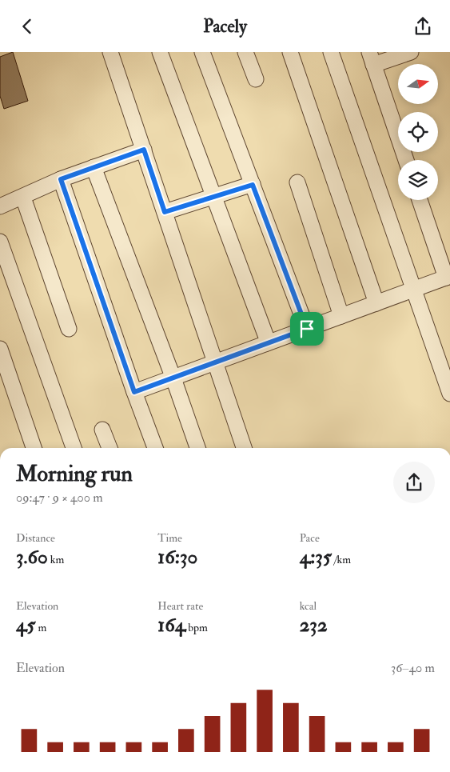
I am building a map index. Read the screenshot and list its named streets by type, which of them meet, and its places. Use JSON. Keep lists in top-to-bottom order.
{
  "north": "right",
  "page": {
    "header": "Pacely",
    "heading": ["Morning run", "09:47 · 9 × 400 m"],
    "stats": [
      ["Distance", "3.60 km"],
      ["Time", "16:30"],
      ["Pace", "4:35 /km"],
      ["Elevation", "45 m"],
      ["Heart rate", "164 bpm"],
      ["kcal", "232"]
    ],
    "chart": ["Elevation", "36–40 m"]
  }
}
